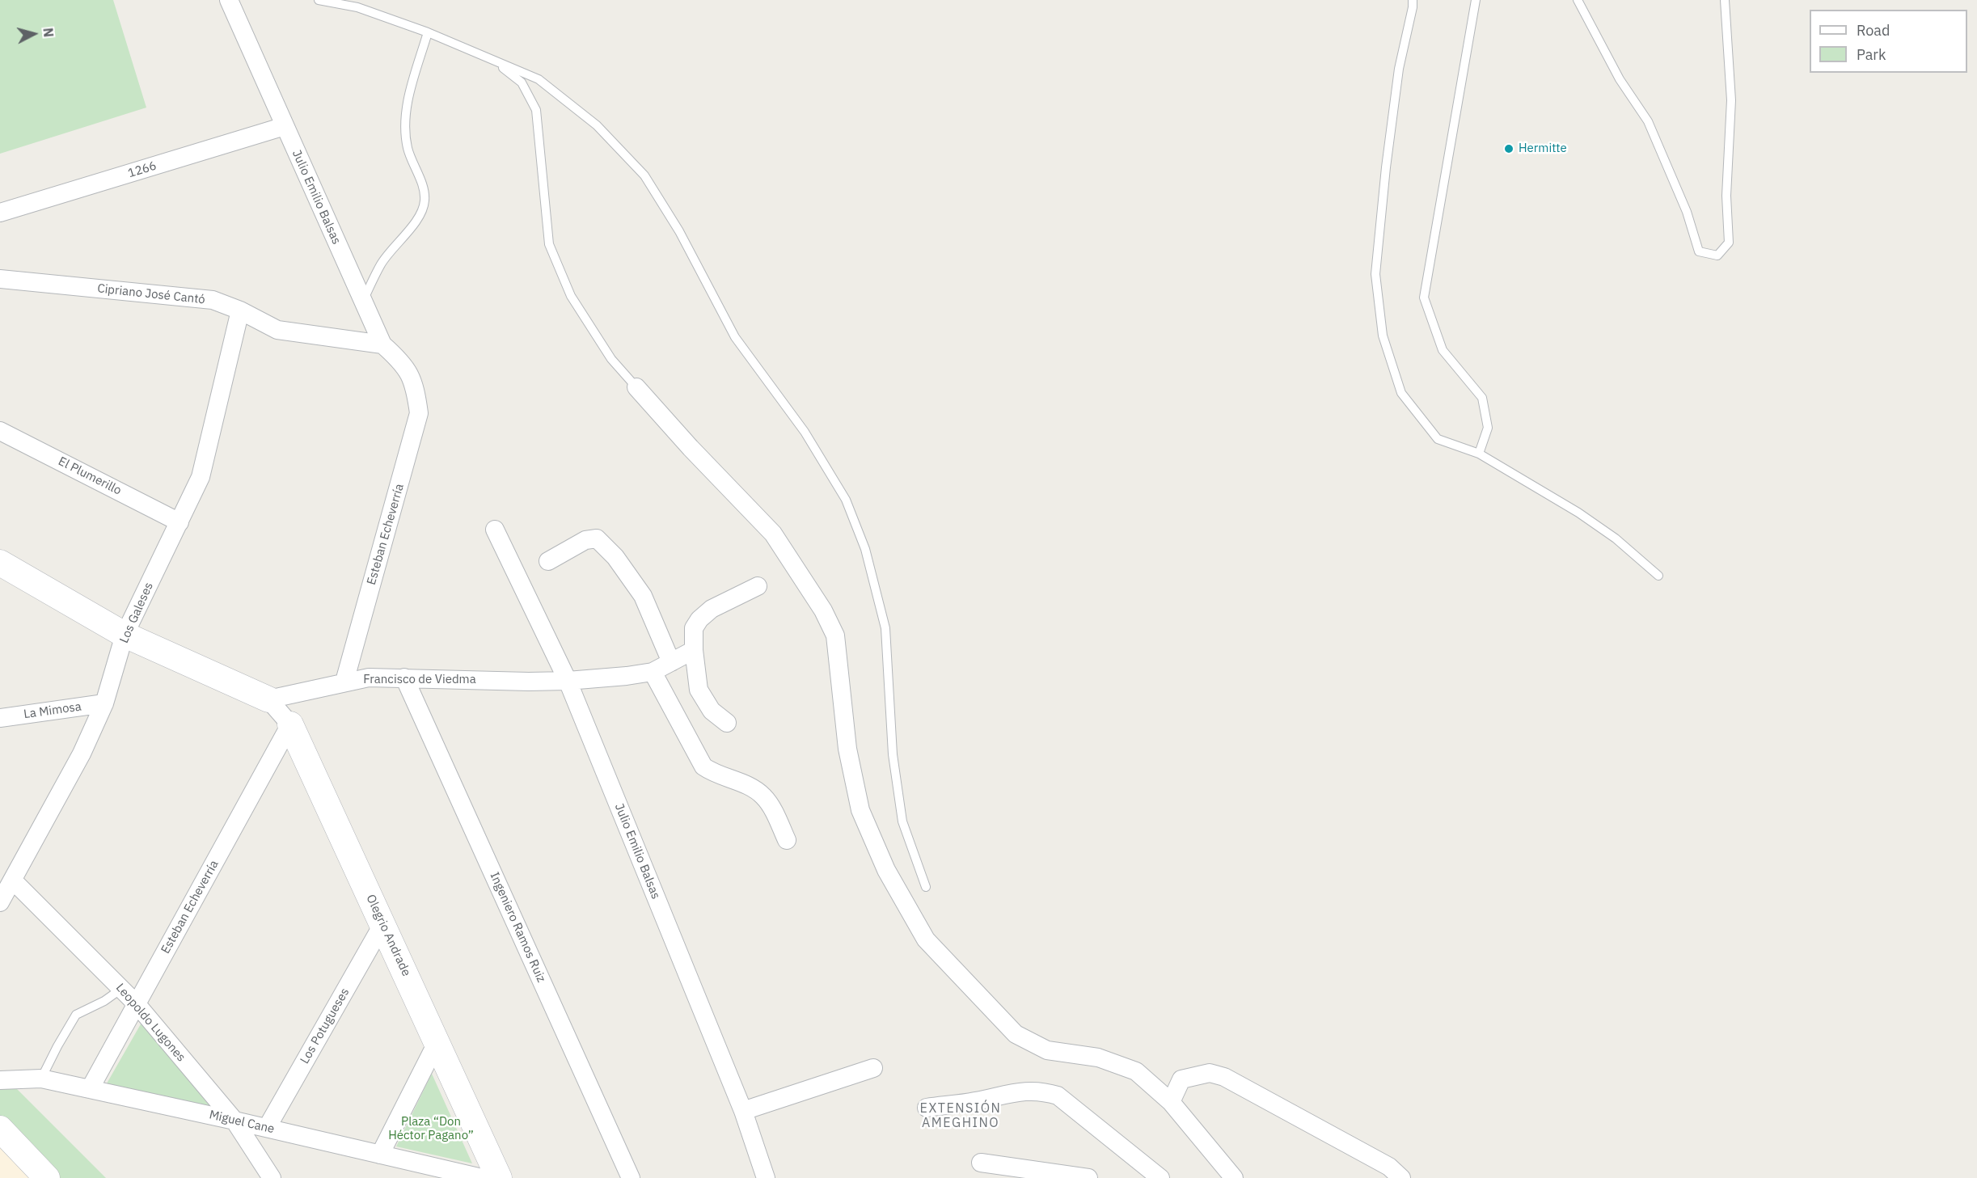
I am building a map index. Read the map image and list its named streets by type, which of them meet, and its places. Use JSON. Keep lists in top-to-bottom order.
{
  "streets": {
    "street": [
      "1266",
      "Julio Emilio Balsas",
      "Cipriano José Cantó",
      "El Plumerillo",
      "Esteban Echeverría",
      "Los Galeses",
      "Francisco de Viedma",
      "La Mimosa",
      "Ingeniero Ramos Ruiz",
      "Olegrio Andrade",
      "Leopoldo Lugones",
      "Los Potugueses",
      "Miguel Cane"
    ]
  },
  "crossings": [
    ["1266", "Julio Emilio Balsas"],
    ["Julio Emilio Balsas", "Cipriano José Cantó"],
    ["Julio Emilio Balsas", "Esteban Echeverría"],
    ["Julio Emilio Balsas", "Francisco de Viedma"],
    ["Cipriano José Cantó", "Los Galeses"],
    ["El Plumerillo", "Los Galeses"],
    ["Esteban Echeverría", "Francisco de Viedma"],
    ["Esteban Echeverría", "Olegrio Andrade"],
    ["Esteban Echeverría", "Leopoldo Lugones"],
    ["Esteban Echeverría", "Miguel Cane"],
    ["Los Galeses", "La Mimosa"],
    ["Los Galeses", "Leopoldo Lugones"],
    ["Francisco de Viedma", "Ingeniero Ramos Ruiz"],
    ["Francisco de Viedma", "Olegrio Andrade"],
    ["Olegrio Andrade", "Los Potugueses"],
    ["Leopoldo Lugones", "Miguel Cane"],
    ["Los Potugueses", "Miguel Cane"]
  ],
  "districts": ["EXTENSIÓN AMEGHINO"],
  "parks": ["Plaza “Don Héctor Pagano”"],
  "places": ["Hermitte"],
  "legend": ["Road", "Park"],
  "north": "right"
}
